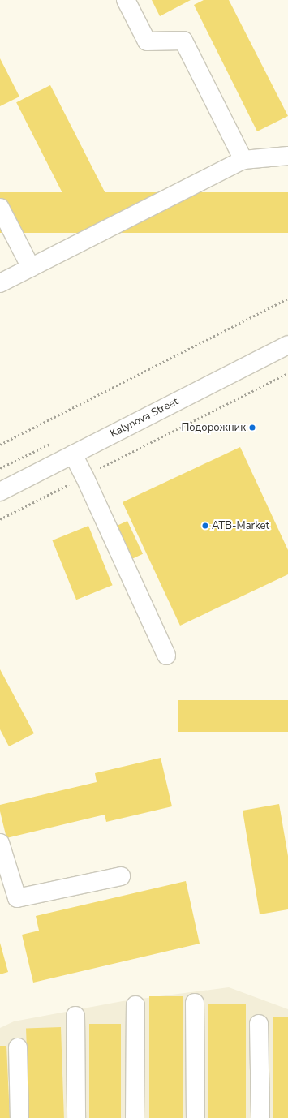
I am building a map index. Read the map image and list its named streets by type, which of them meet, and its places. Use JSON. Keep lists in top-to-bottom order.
{
  "streets": {
    "main road": ["Kalynova Street"]
  },
  "places": ["Подорожник", "ATB-Market"]
}
